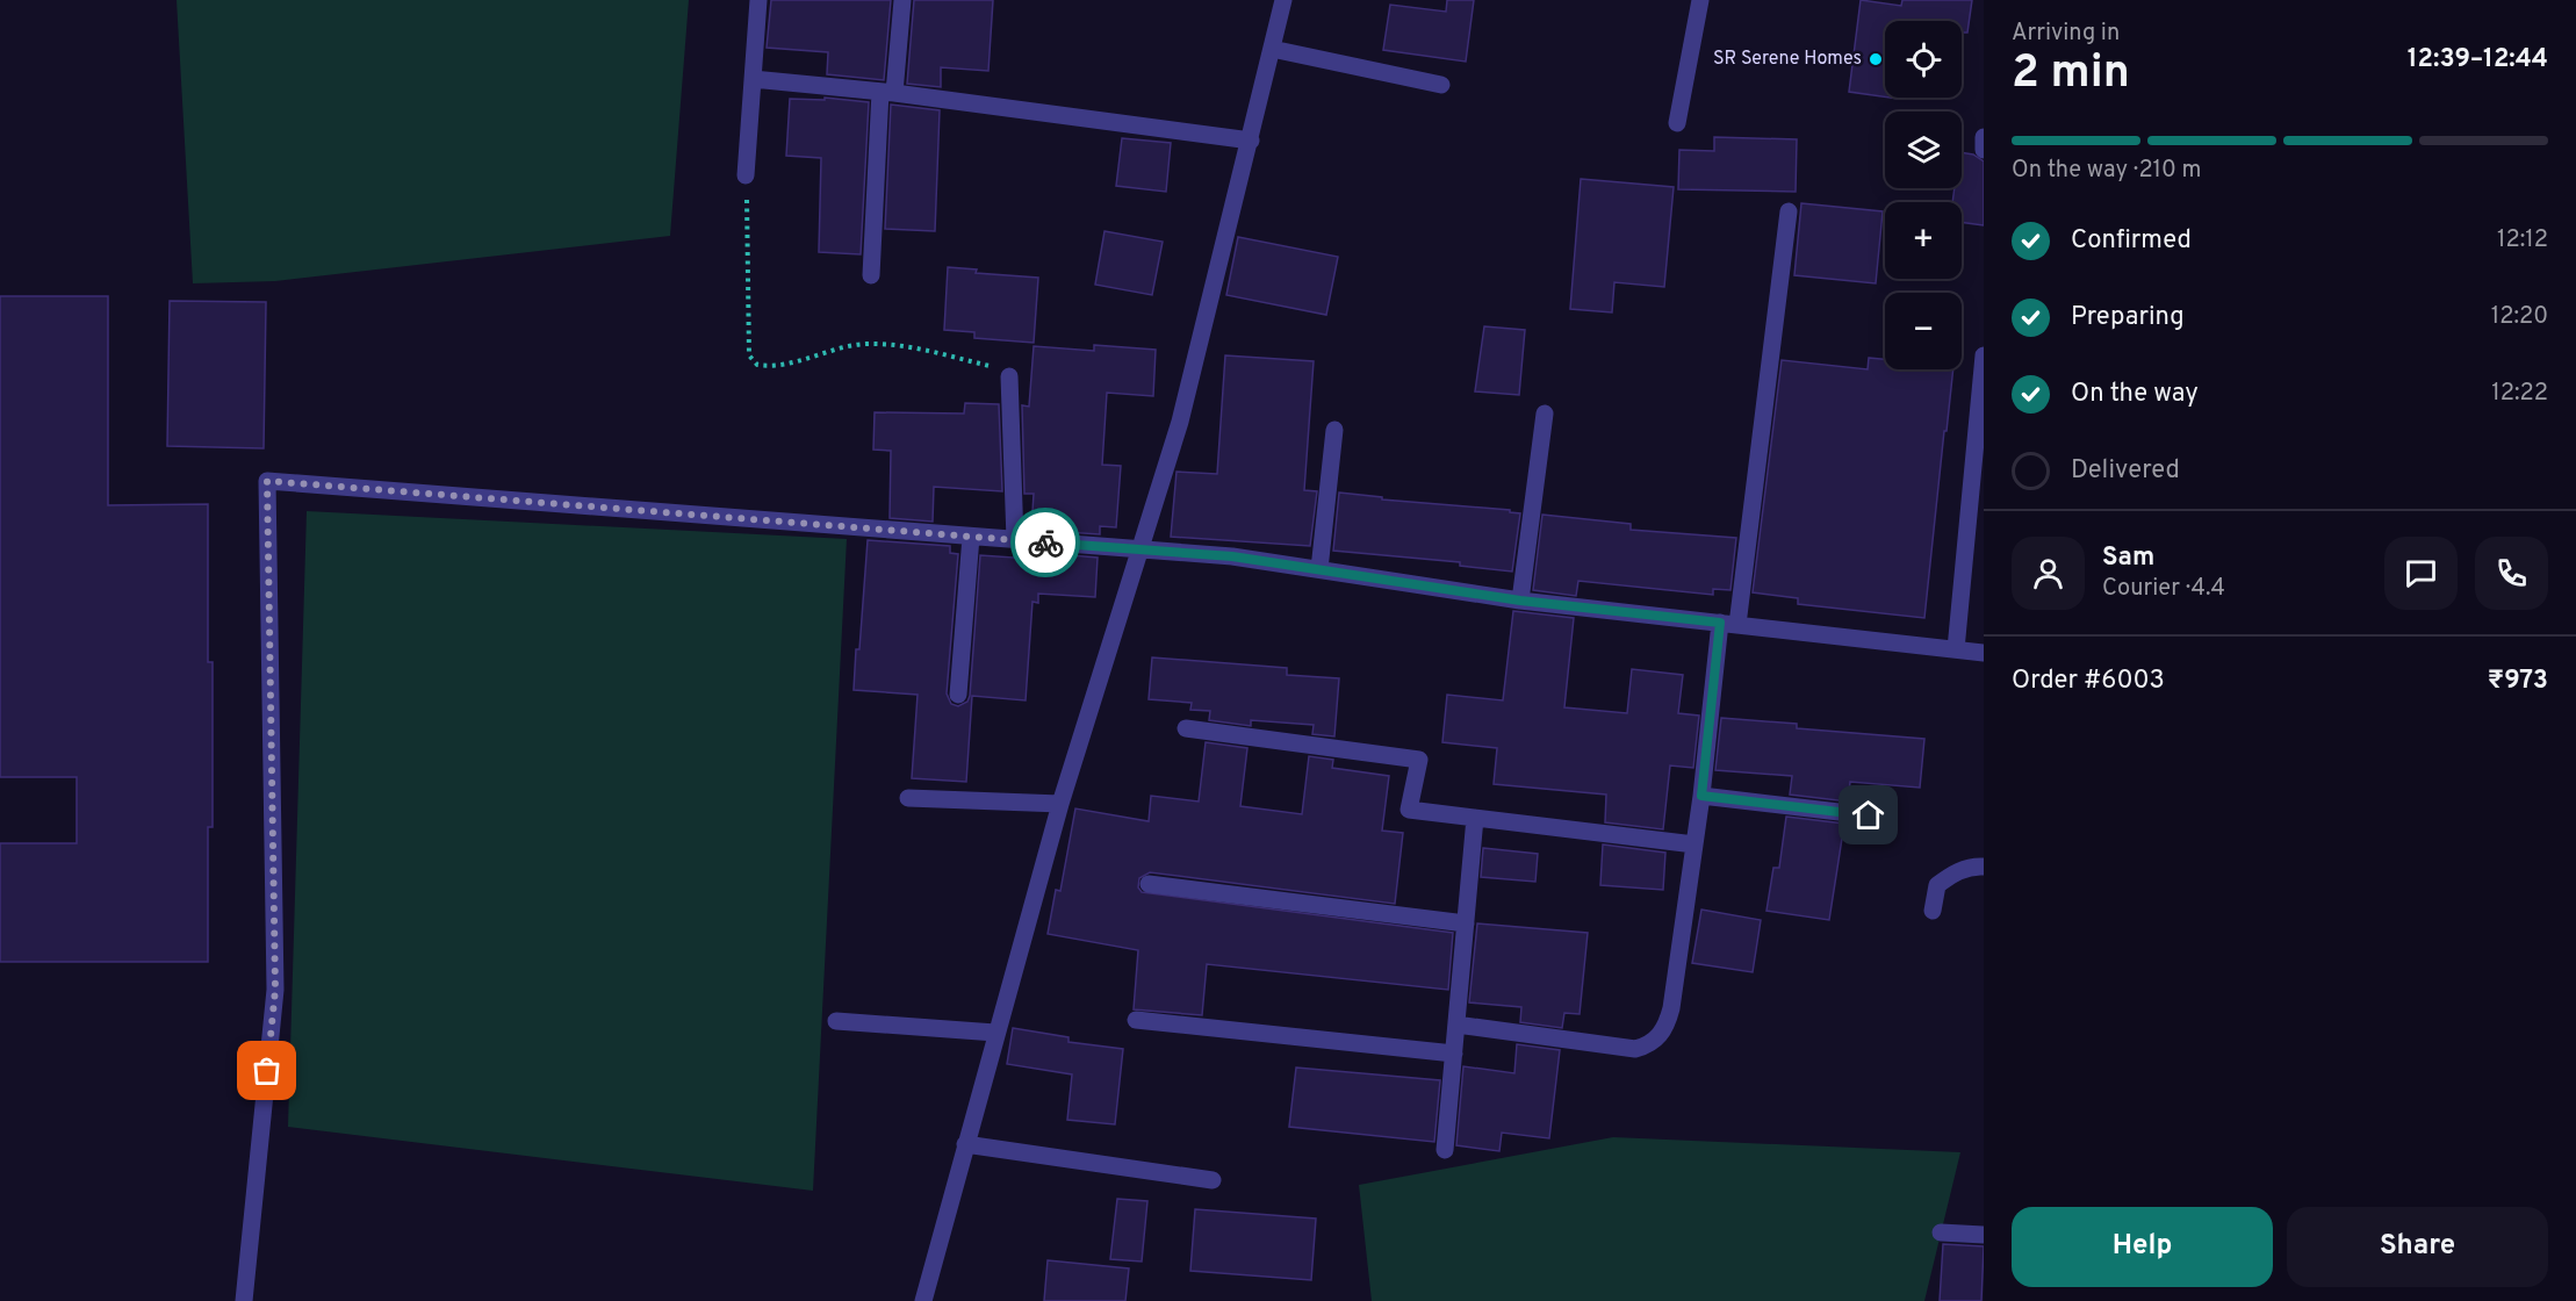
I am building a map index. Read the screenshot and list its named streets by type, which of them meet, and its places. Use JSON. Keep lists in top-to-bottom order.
{
  "places": ["SR Serene Homes"],
  "page": {
    "heading": ["2 min", "Arriving in", "12:39–12:44"],
    "panel": [
      "Sam",
      "Courier · 4.4",
      "Order #6003",
      "₹973"
    ],
    "map_buttons": ["+", "−"],
    "bar": "On the way · 210 m",
    "list": [
      ["Confirmed", "12:12"],
      ["Preparing", "12:20"],
      ["On the way", "12:22"],
      "Delivered"
    ],
    "buttons": ["Help", "Share"]
  }
}
